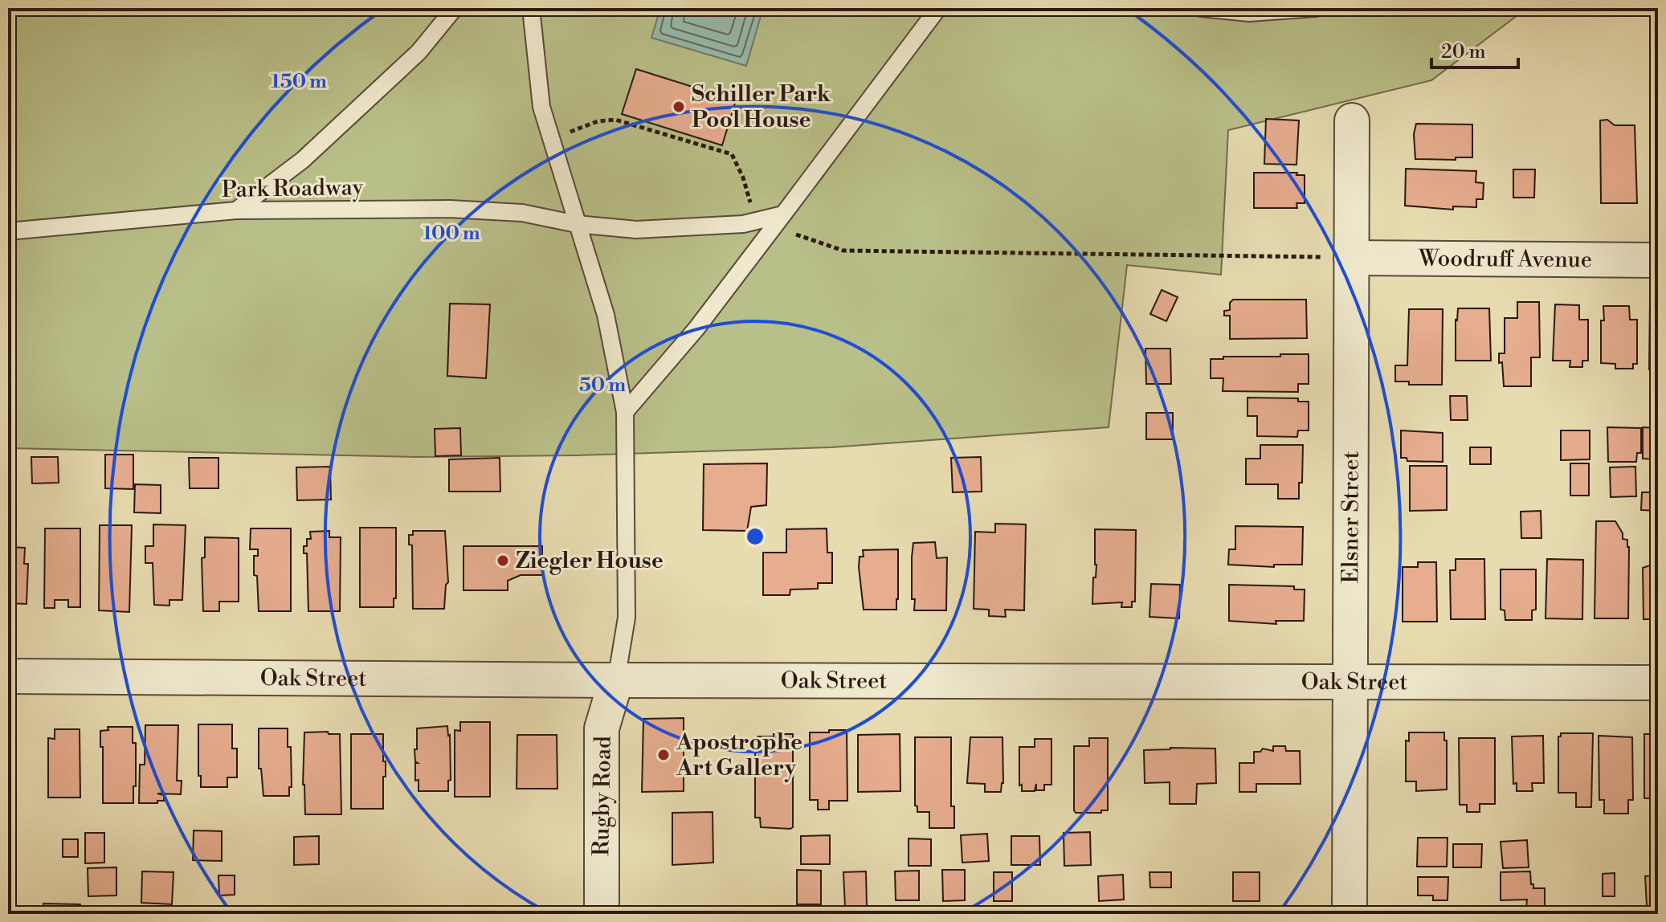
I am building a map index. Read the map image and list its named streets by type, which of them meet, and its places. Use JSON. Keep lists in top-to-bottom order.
{
  "streets": {
    "street": [
      "Woodruff Avenue",
      "Elsner Street",
      "Oak Street",
      "Rugby Road"
    ],
    "lane": ["Park Roadway"]
  },
  "crossings": [
    ["Woodruff Avenue", "Elsner Street"],
    ["Elsner Street", "Oak Street"],
    ["Oak Street", "Rugby Road"]
  ],
  "places": ["Schiller Park Pool House", "Ziegler House", "Apostrophe Art Gallery"],
  "scale_bar": "20 m",
  "rings": ["150 m", "100 m", "50 m"]
}
